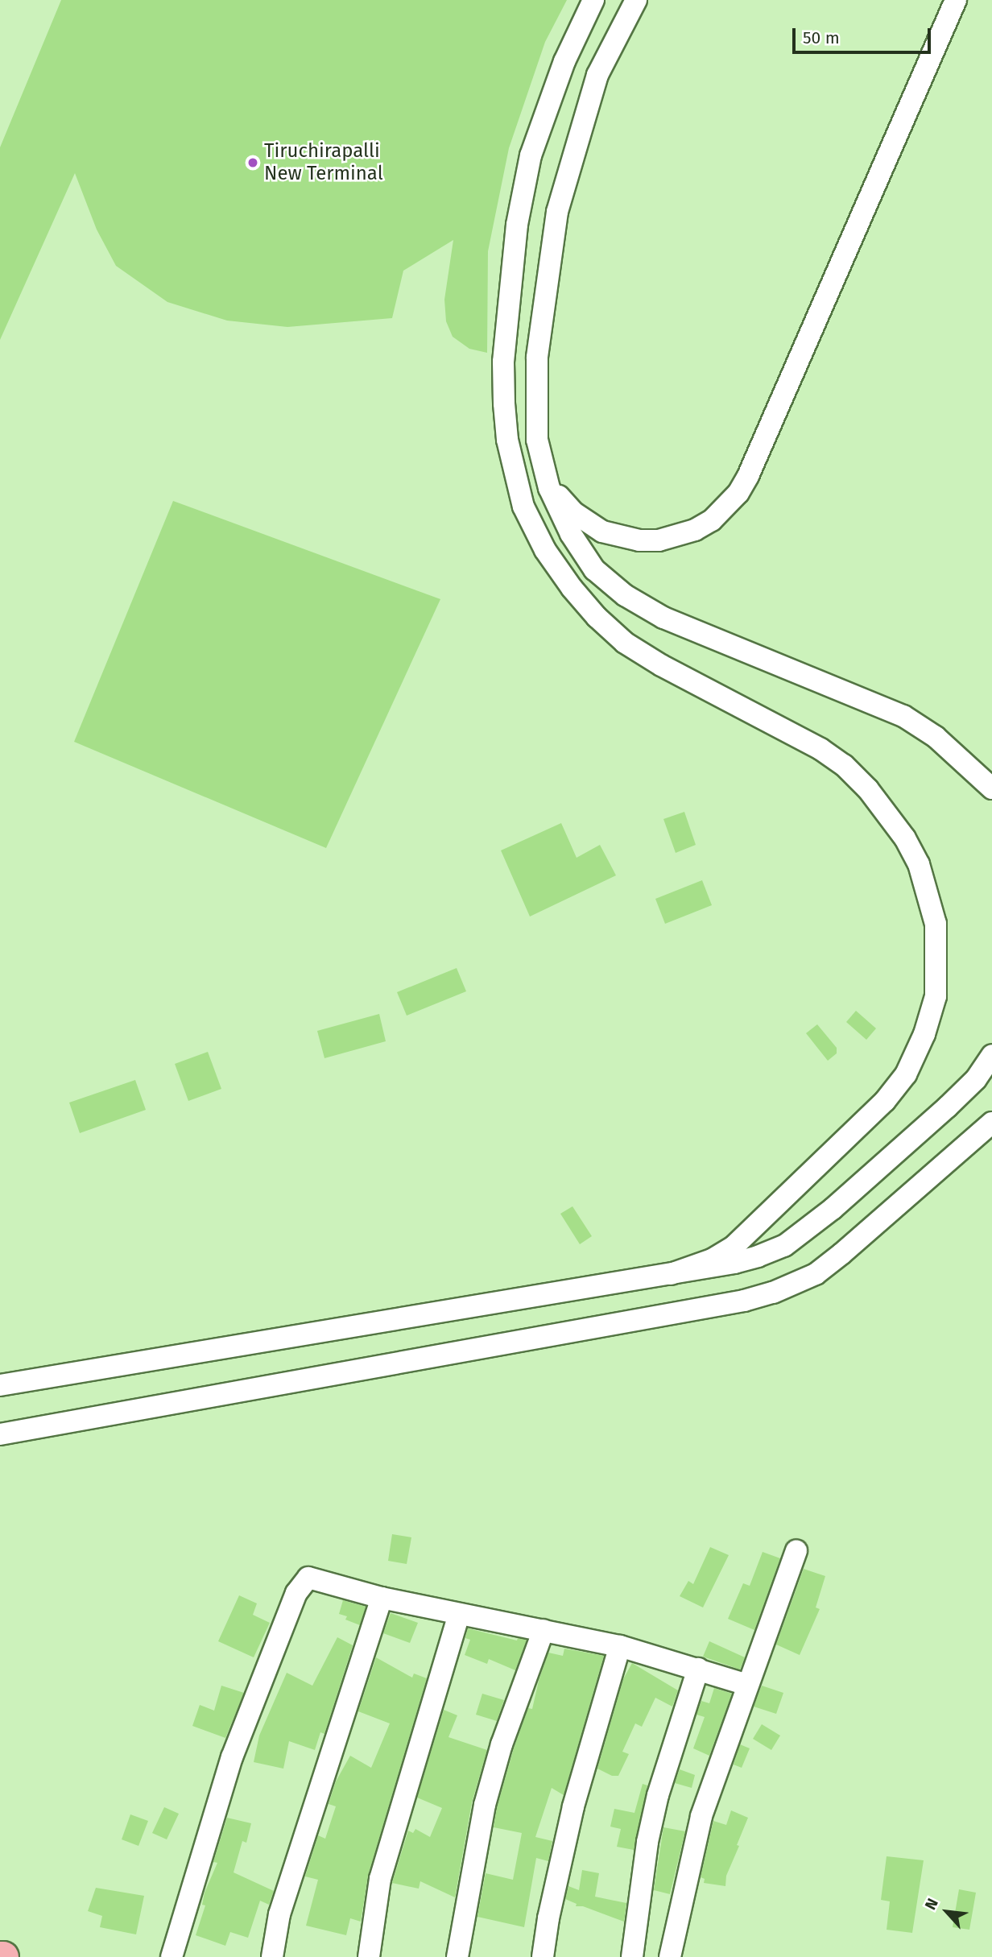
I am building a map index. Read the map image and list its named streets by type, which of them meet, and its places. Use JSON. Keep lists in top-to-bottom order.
{
  "places": ["Tiruchirapalli New Terminal"],
  "scale_bar": "50 m",
  "north": "top left"
}
